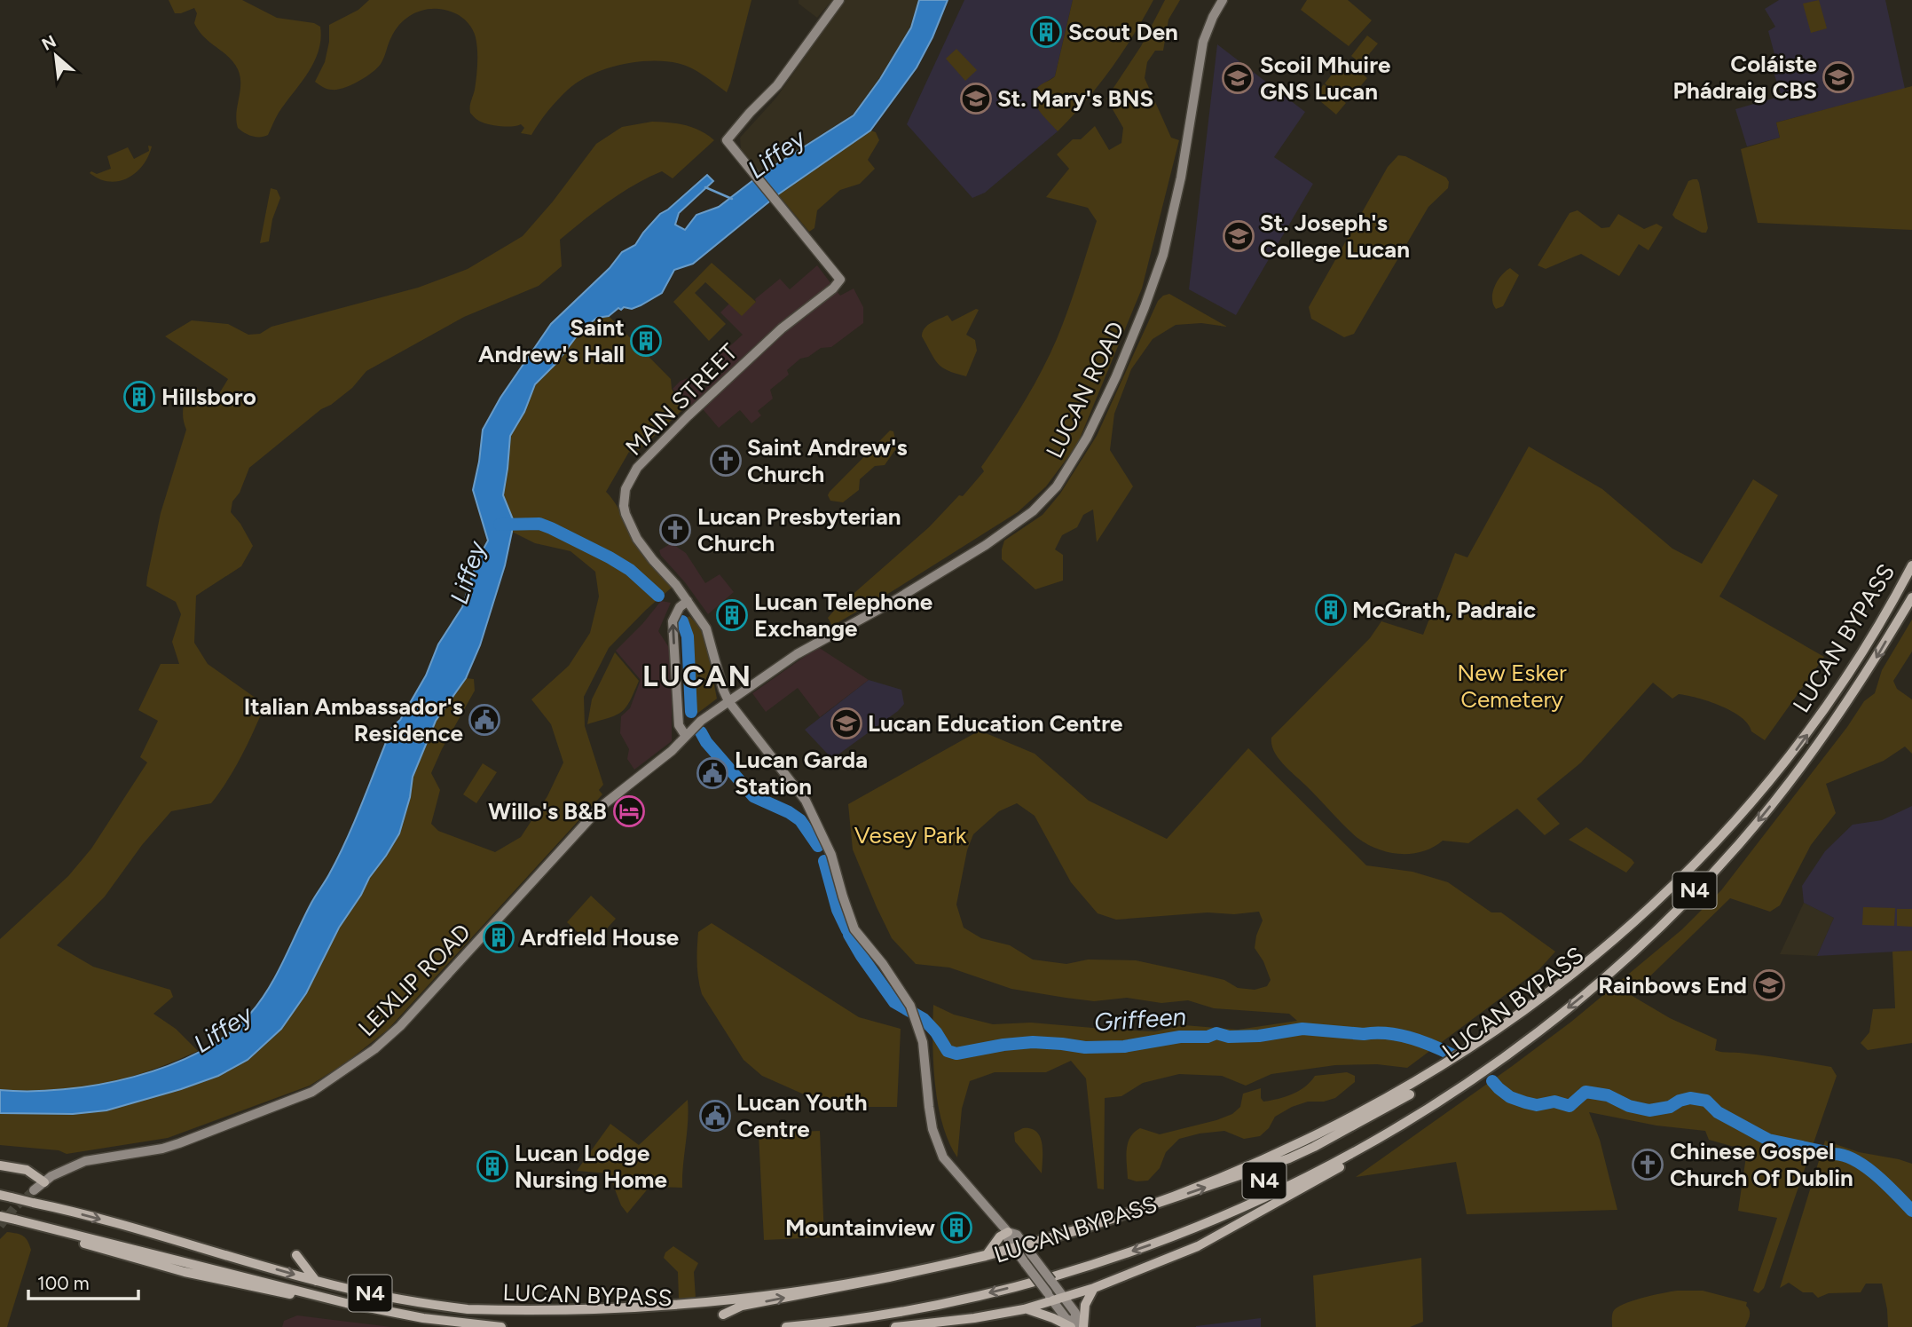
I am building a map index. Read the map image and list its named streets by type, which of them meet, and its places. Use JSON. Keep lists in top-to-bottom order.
{
  "streets": {
    "highway": ["LUCAN BYPASS", "N4"],
    "main road": ["LUCAN ROAD", "MAIN STREET", "LEIXLIP ROAD"]
  },
  "crossings": [
    ["LUCAN ROAD", "MAIN STREET"],
    ["LUCAN ROAD", "LEIXLIP ROAD"],
    ["MAIN STREET", "LEIXLIP ROAD"]
  ],
  "districts": ["LUCAN"],
  "water": ["Liffey", "Griffeen"],
  "parks": ["New Esker Cemetery", "Vesey Park"],
  "places": {
    "building": [
      "Scout Den",
      "Saint Andrew's Hall",
      "Hillsboro",
      "McGrath, Padraic",
      "Lucan Telephone Exchange",
      "Ardfield House",
      "Lucan Lodge Nursing Home",
      "Mountainview"
    ],
    "school or university": [
      "Coláiste Phádraig CBS",
      "Scoil Mhuire GNS Lucan",
      "St. Mary's BNS",
      "St. Joseph's College Lucan",
      "Lucan Education Centre",
      "Rainbows End"
    ],
    "church": ["Saint Andrew's Church", "Lucan Presbyterian Church", "Chinese Gospel Church Of Dublin"],
    "public building": ["Italian Ambassador's Residence", "Lucan Garda Station", "Lucan Youth Centre"],
    "hotel": ["Willo's B&B"]
  },
  "scale_bar": "100 m",
  "north": "top left"
}
